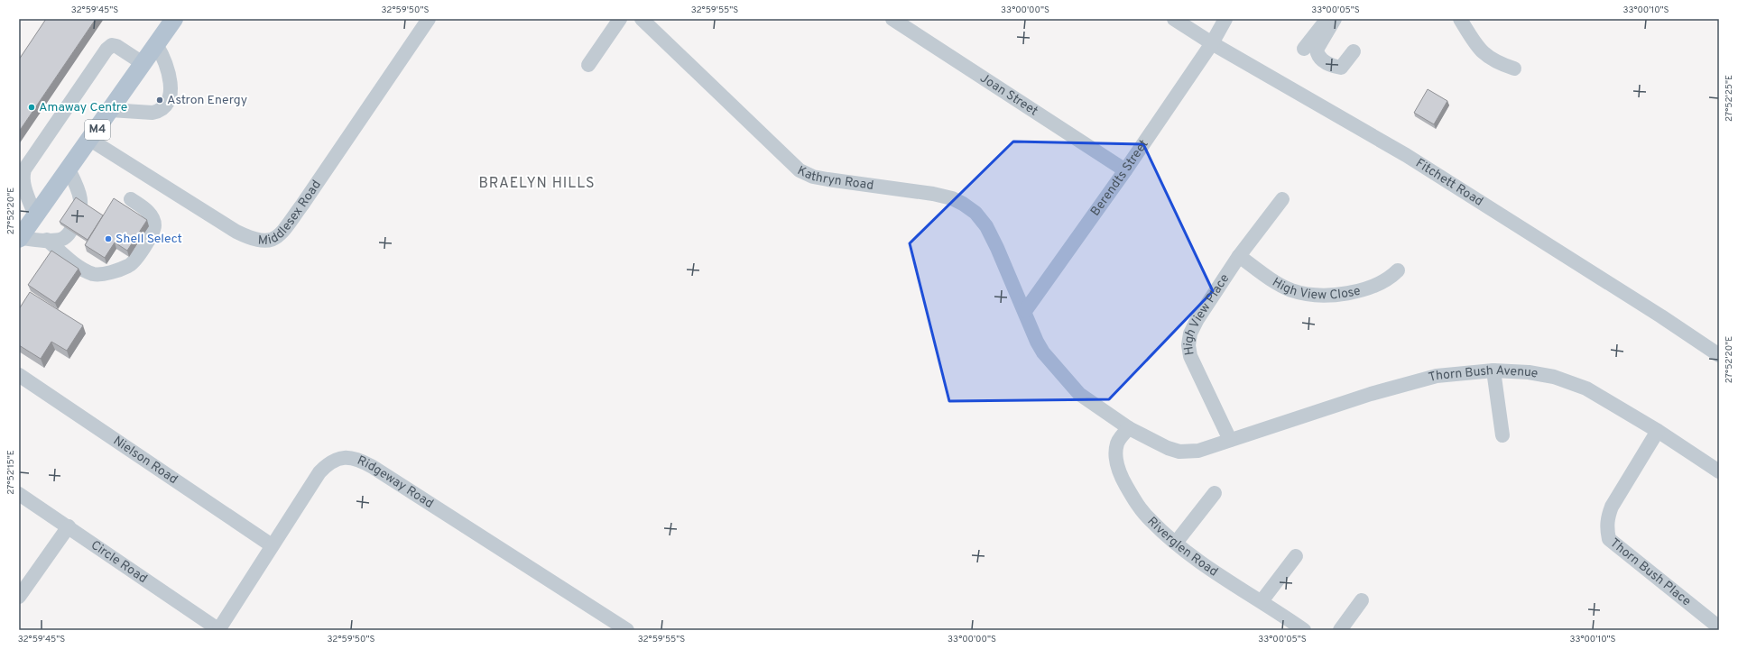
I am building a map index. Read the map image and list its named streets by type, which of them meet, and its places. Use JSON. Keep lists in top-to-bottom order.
{
  "streets": {
    "main road": ["M4"],
    "street": [
      "Joan Street",
      "Kathryn Road",
      "Berendts Street",
      "Fitchett Road",
      "Middlesex Road",
      "High View Close",
      "High View Place",
      "Thorn Bush Avenue",
      "Nielson Road",
      "Ridgeway Road",
      "Riverglen Road",
      "Circle Road",
      "Thorn Bush Place"
    ]
  },
  "crossings": [
    ["Joan Street", "Berendts Street"],
    ["M4", "Middlesex Road"],
    ["Kathryn Road", "Berendts Street"],
    ["Kathryn Road", "Thorn Bush Avenue"],
    ["Kathryn Road", "Riverglen Road"],
    ["Berendts Street", "Fitchett Road"],
    ["High View Close", "High View Place"],
    ["High View Place", "Thorn Bush Avenue"],
    ["Thorn Bush Avenue", "Riverglen Road"],
    ["Thorn Bush Avenue", "Thorn Bush Place"],
    ["Nielson Road", "Ridgeway Road"],
    ["Ridgeway Road", "Circle Road"]
  ],
  "districts": ["BRAELYN HILLS"],
  "places": ["Astron Energy", "Amaway Centre", "Shell Select"],
  "coordinates": [
    "32°59'45\"S",
    "32°59'50\"S",
    "32°59'55\"S",
    "33°00'00\"S",
    "33°00'05\"S",
    "33°00'10\"S",
    "27°52'25\"E",
    "27°52'20\"E",
    "27°52'15\"E"
  ]
}
